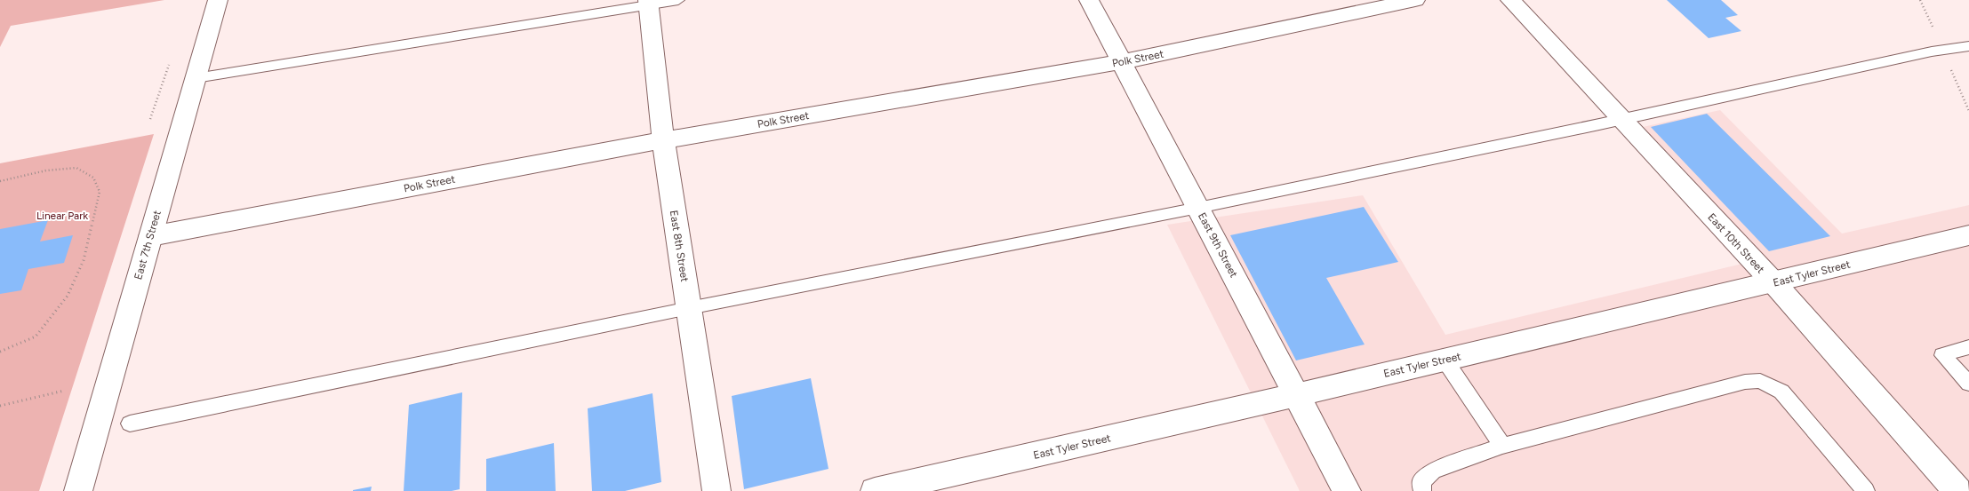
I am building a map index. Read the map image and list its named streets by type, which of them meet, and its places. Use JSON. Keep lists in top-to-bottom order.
{
  "streets": {
    "street": [
      "Polk Street",
      "East 10th Street",
      "East 7th Street",
      "East 9th Street",
      "East 8th Street",
      "East Tyler Street"
    ]
  },
  "crossings": [
    ["Polk Street", "East 7th Street"],
    ["Polk Street", "East 9th Street"],
    ["Polk Street", "East 8th Street"],
    ["East 10th Street", "East Tyler Street"],
    ["East 9th Street", "East Tyler Street"]
  ],
  "parks": ["Linear Park"]
}
